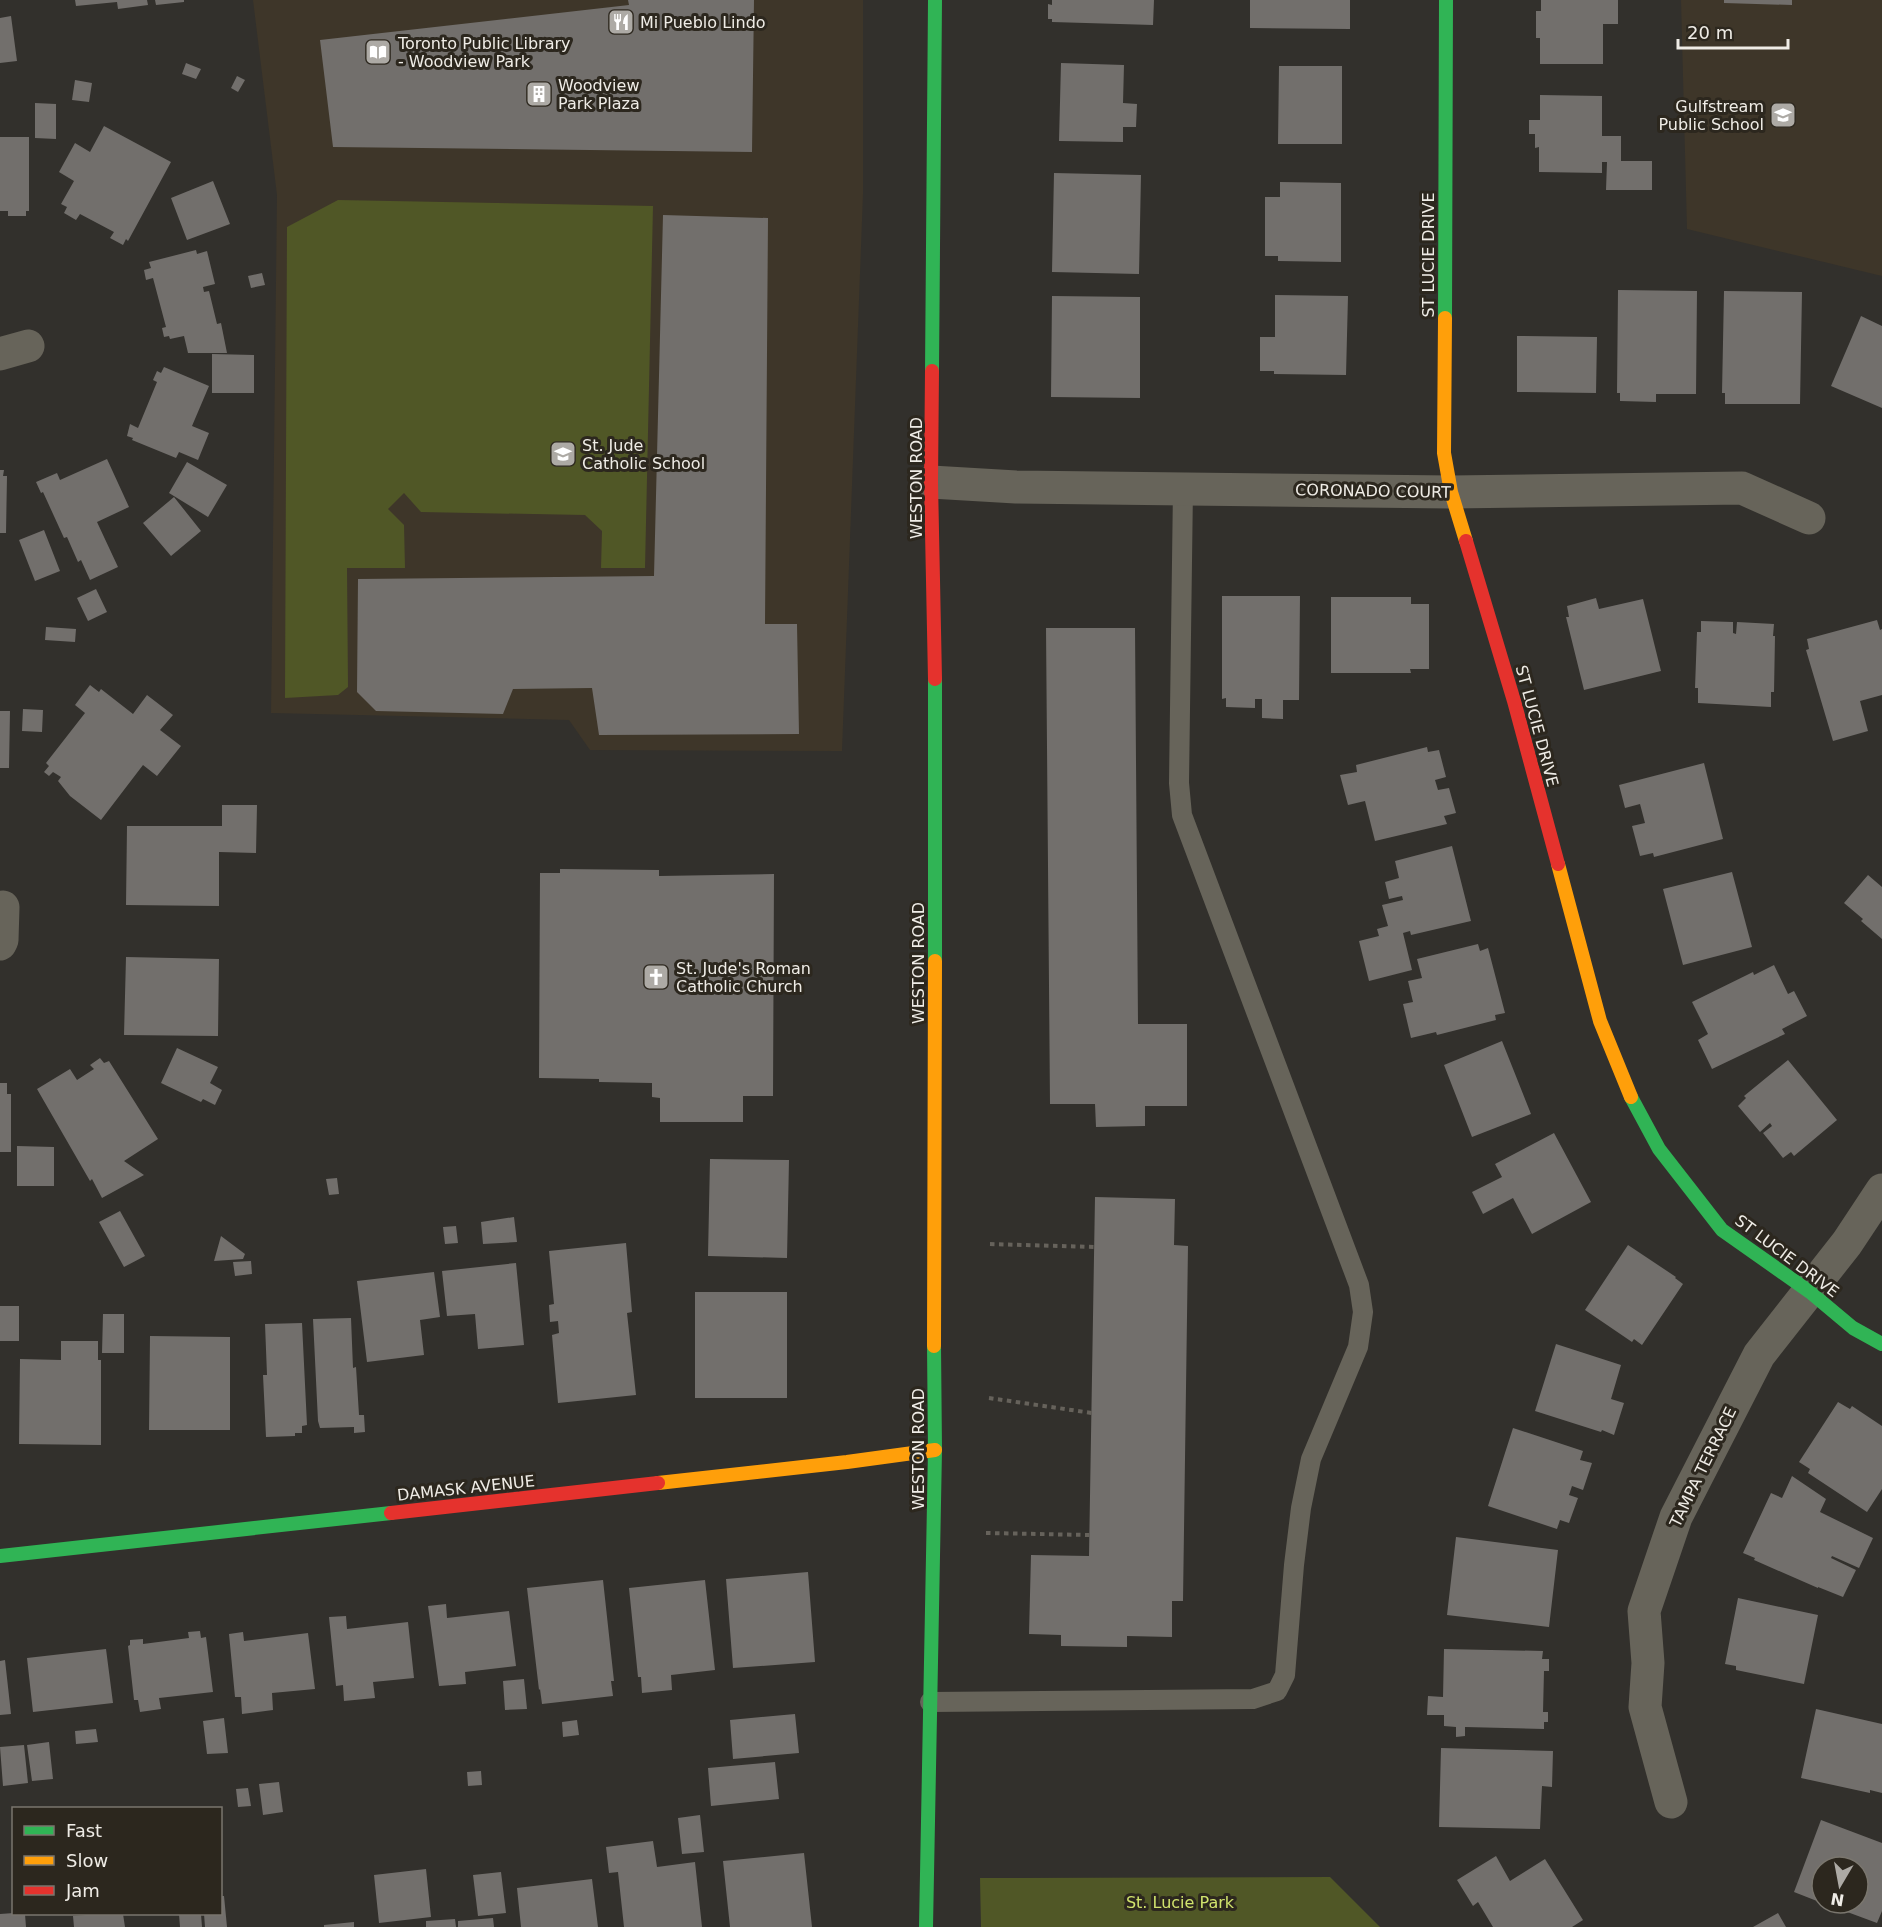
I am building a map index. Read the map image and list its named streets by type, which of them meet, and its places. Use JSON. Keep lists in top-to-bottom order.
{
  "streets": {
    "street": [
      "ST LUCIE DRIVE",
      "WESTON ROAD",
      "CORONADO COURT",
      "TAMPA TERRACE",
      "DAMASK AVENUE"
    ]
  },
  "crossings": [
    ["ST LUCIE DRIVE", "CORONADO COURT"],
    ["ST LUCIE DRIVE", "TAMPA TERRACE"],
    ["WESTON ROAD", "CORONADO COURT"],
    ["WESTON ROAD", "DAMASK AVENUE"]
  ],
  "parks": ["St. Lucie Park"],
  "places": {
    "restaurant": ["Mi Pueblo Lindo"],
    "library": ["Toronto Public Library - Woodview Park"],
    "building": ["Woodview Park Plaza"],
    "school or university": ["Gulfstream Public School", "St. Jude Catholic School"],
    "church": ["St. Jude's Roman Catholic Church"]
  },
  "legend": ["Fast", "Slow", "Jam"],
  "scale_bar": "20 m",
  "north": "bottom"
}
